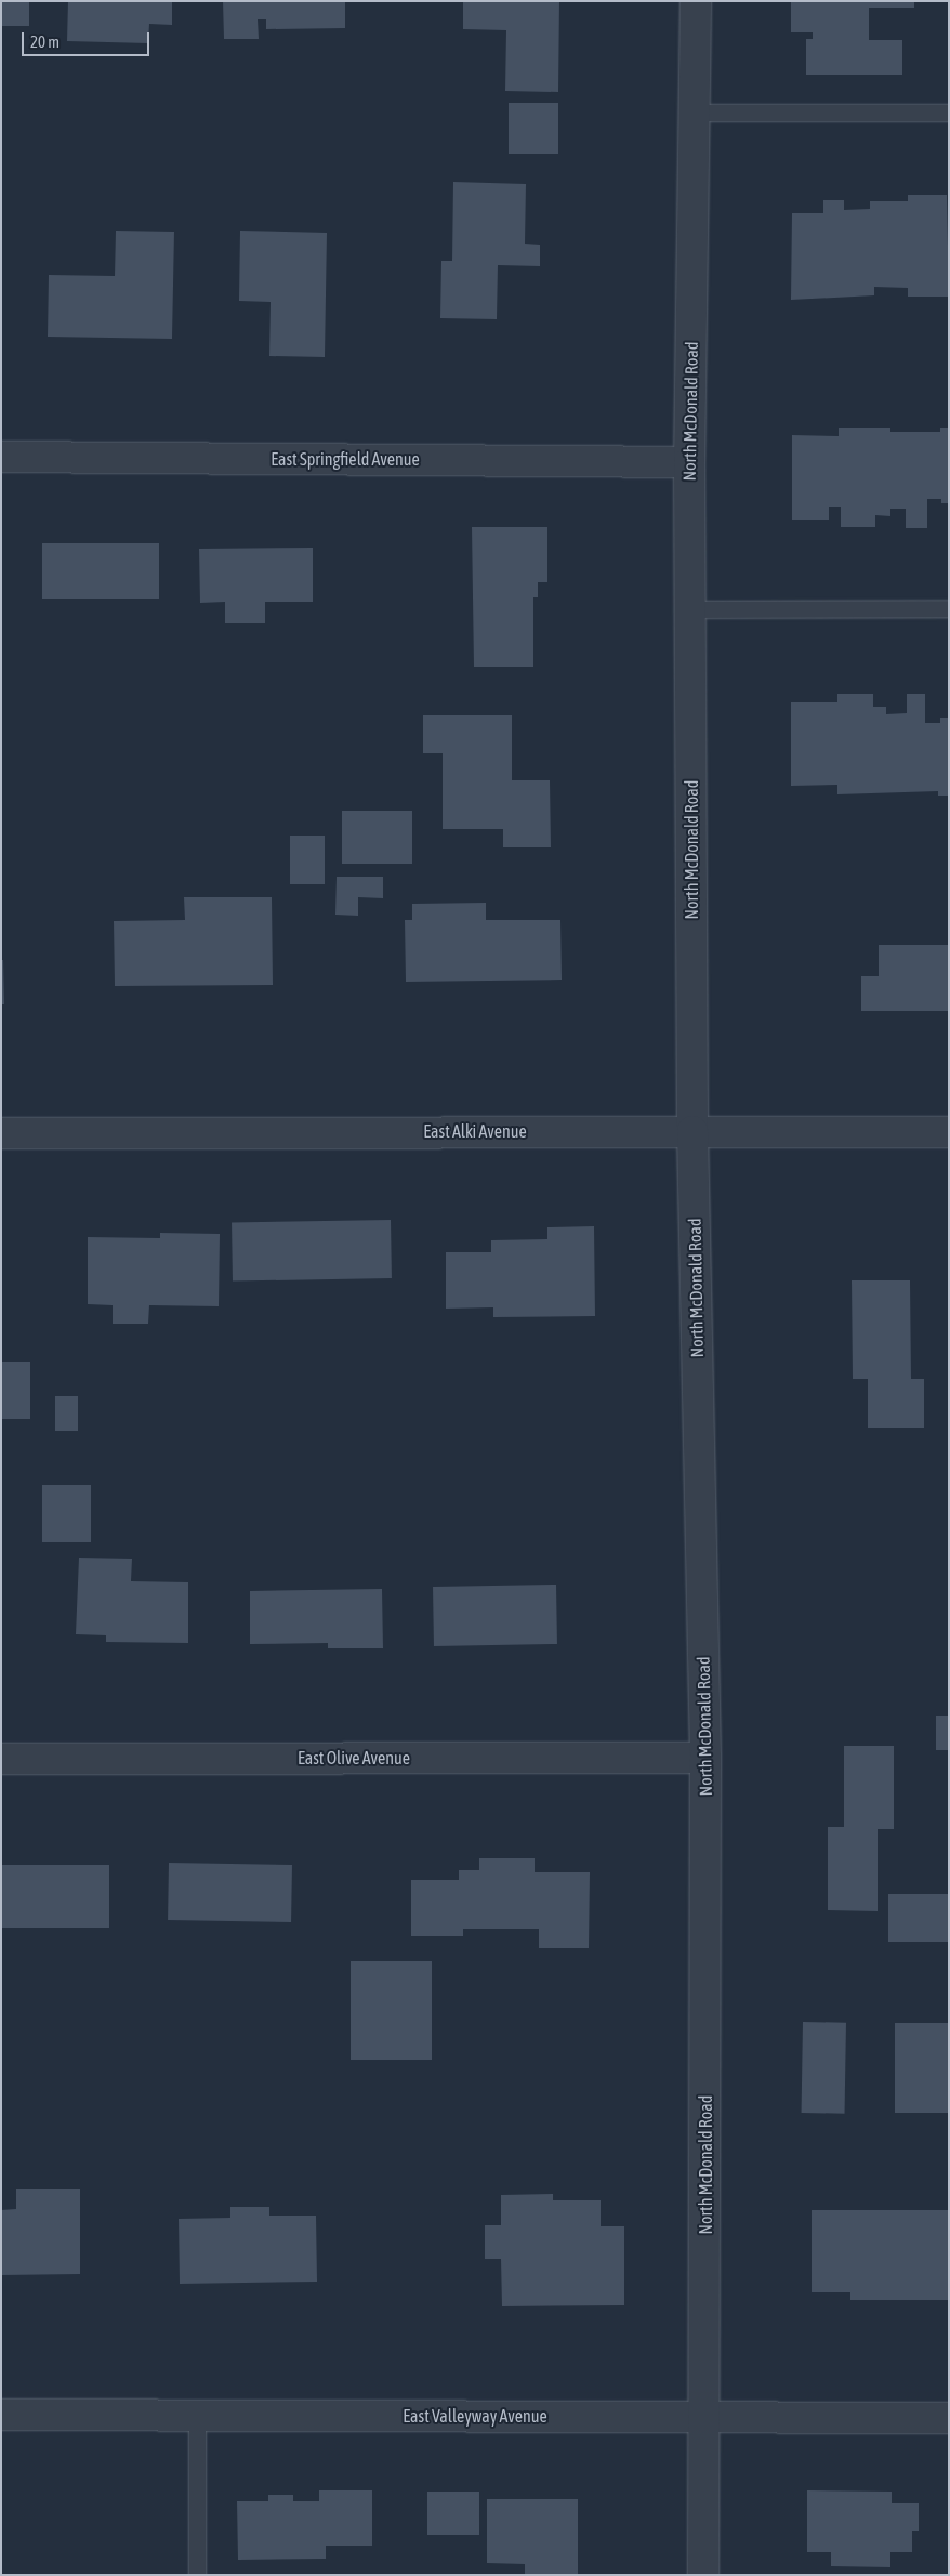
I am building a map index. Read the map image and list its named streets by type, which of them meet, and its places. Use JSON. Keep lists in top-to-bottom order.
{
  "streets": {
    "street": [
      "North McDonald Road",
      "East Springfield Avenue",
      "East Alki Avenue",
      "East Olive Avenue",
      "East Valleyway Avenue"
    ]
  },
  "crossings": [
    ["North McDonald Road", "East Springfield Avenue"],
    ["North McDonald Road", "East Alki Avenue"],
    ["North McDonald Road", "East Olive Avenue"],
    ["North McDonald Road", "East Valleyway Avenue"]
  ],
  "scale_bar": "20 m"
}
